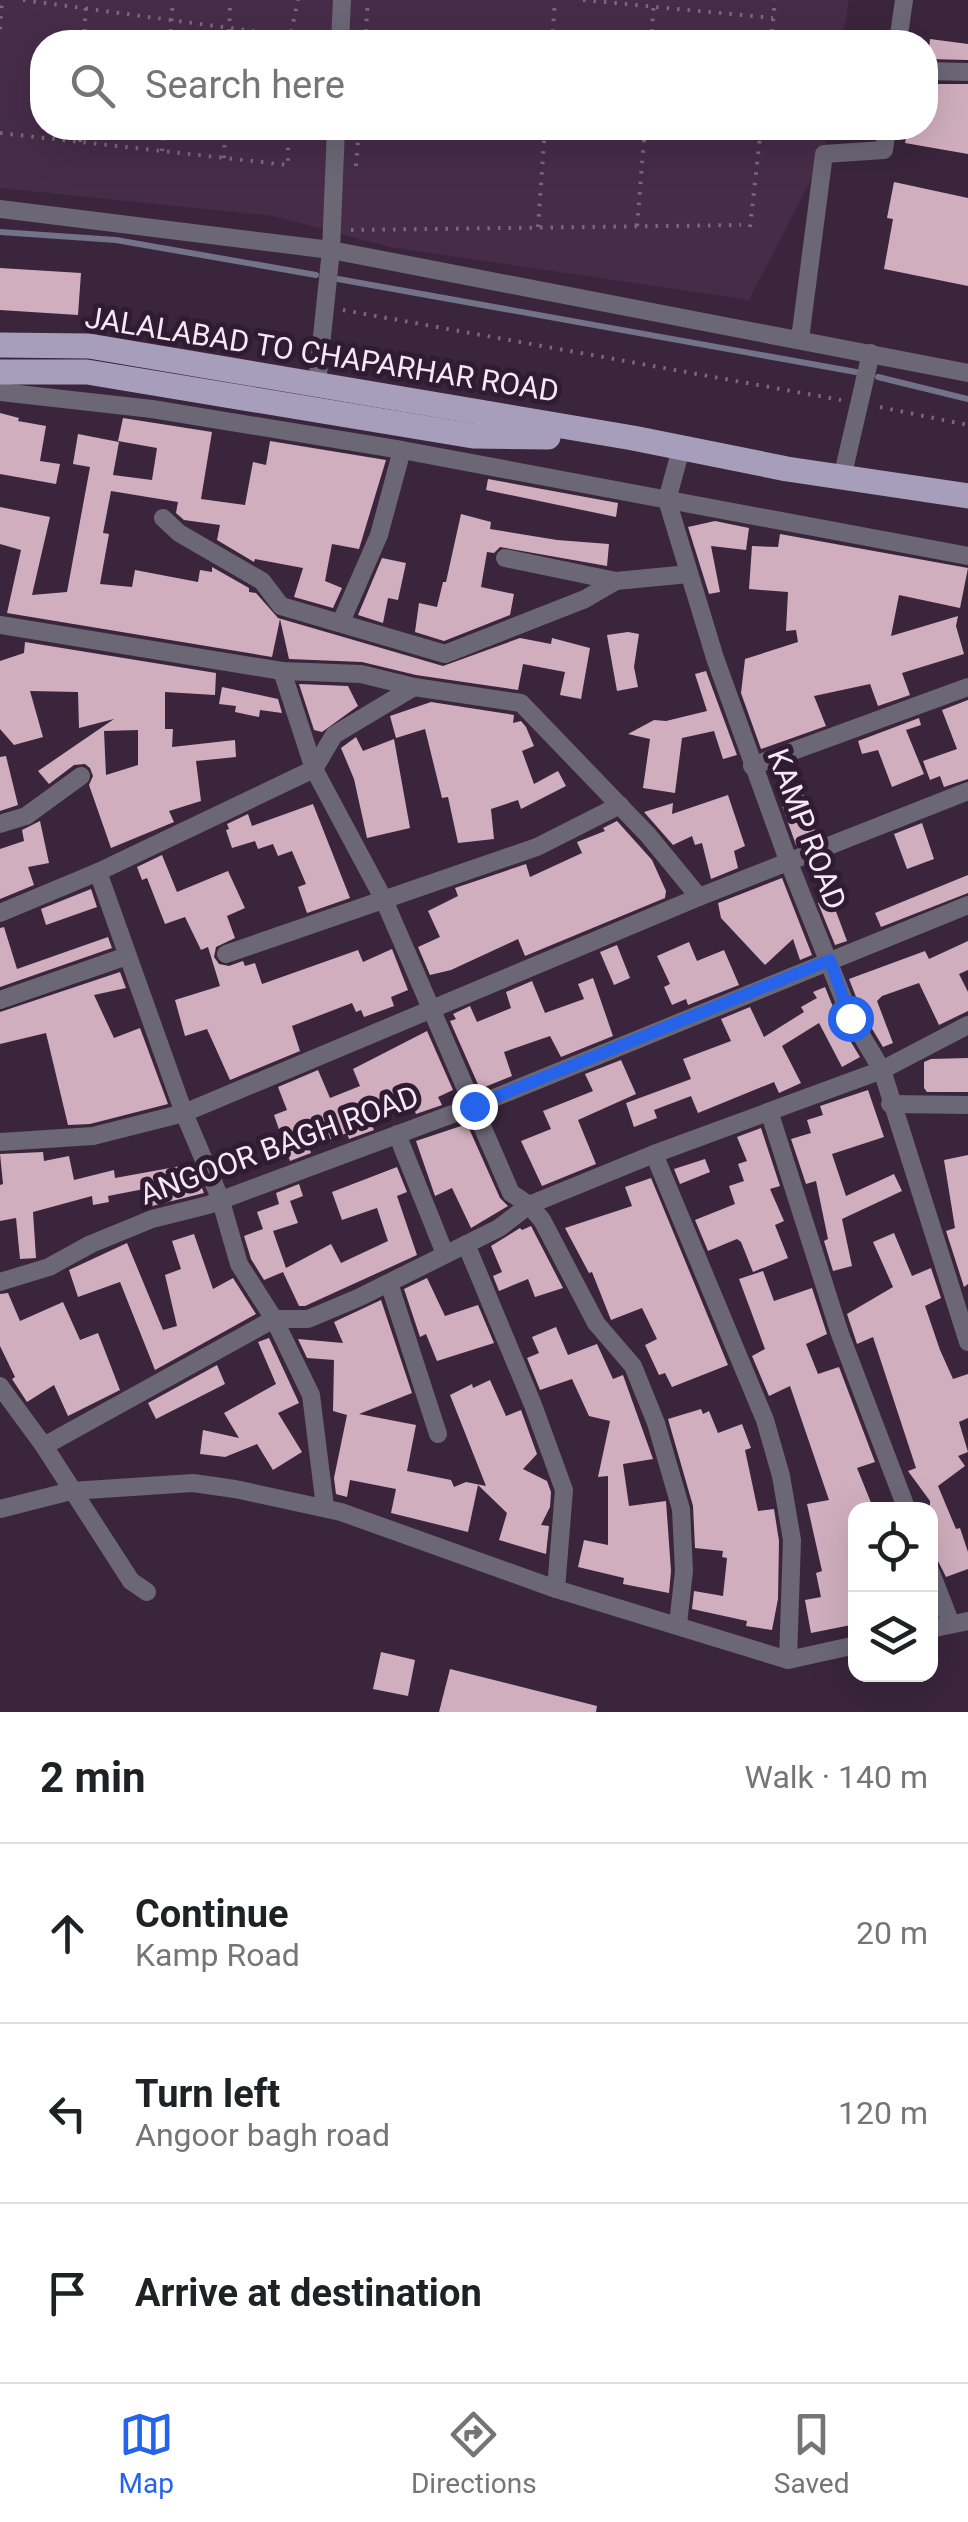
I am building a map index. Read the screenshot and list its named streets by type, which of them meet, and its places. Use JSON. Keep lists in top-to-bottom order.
{
  "streets": {
    "main road": ["JALALABAD TO CHAPARHAR ROAD"],
    "street": ["KAMP ROAD", "ANGOOR BAGH ROAD"]
  },
  "crossings": [
    ["KAMP ROAD", "ANGOOR BAGH ROAD"]
  ],
  "page": {
    "search": "Search here",
    "heading": ["2 min", "Walk · 140 m"],
    "list": [
      ["Continue", "Kamp Road", "20 m"],
      ["Turn left", "Angoor bagh road", "120 m"],
      "Arrive at destination"
    ],
    "nav": ["Map", "Directions", "Saved"]
  }
}
